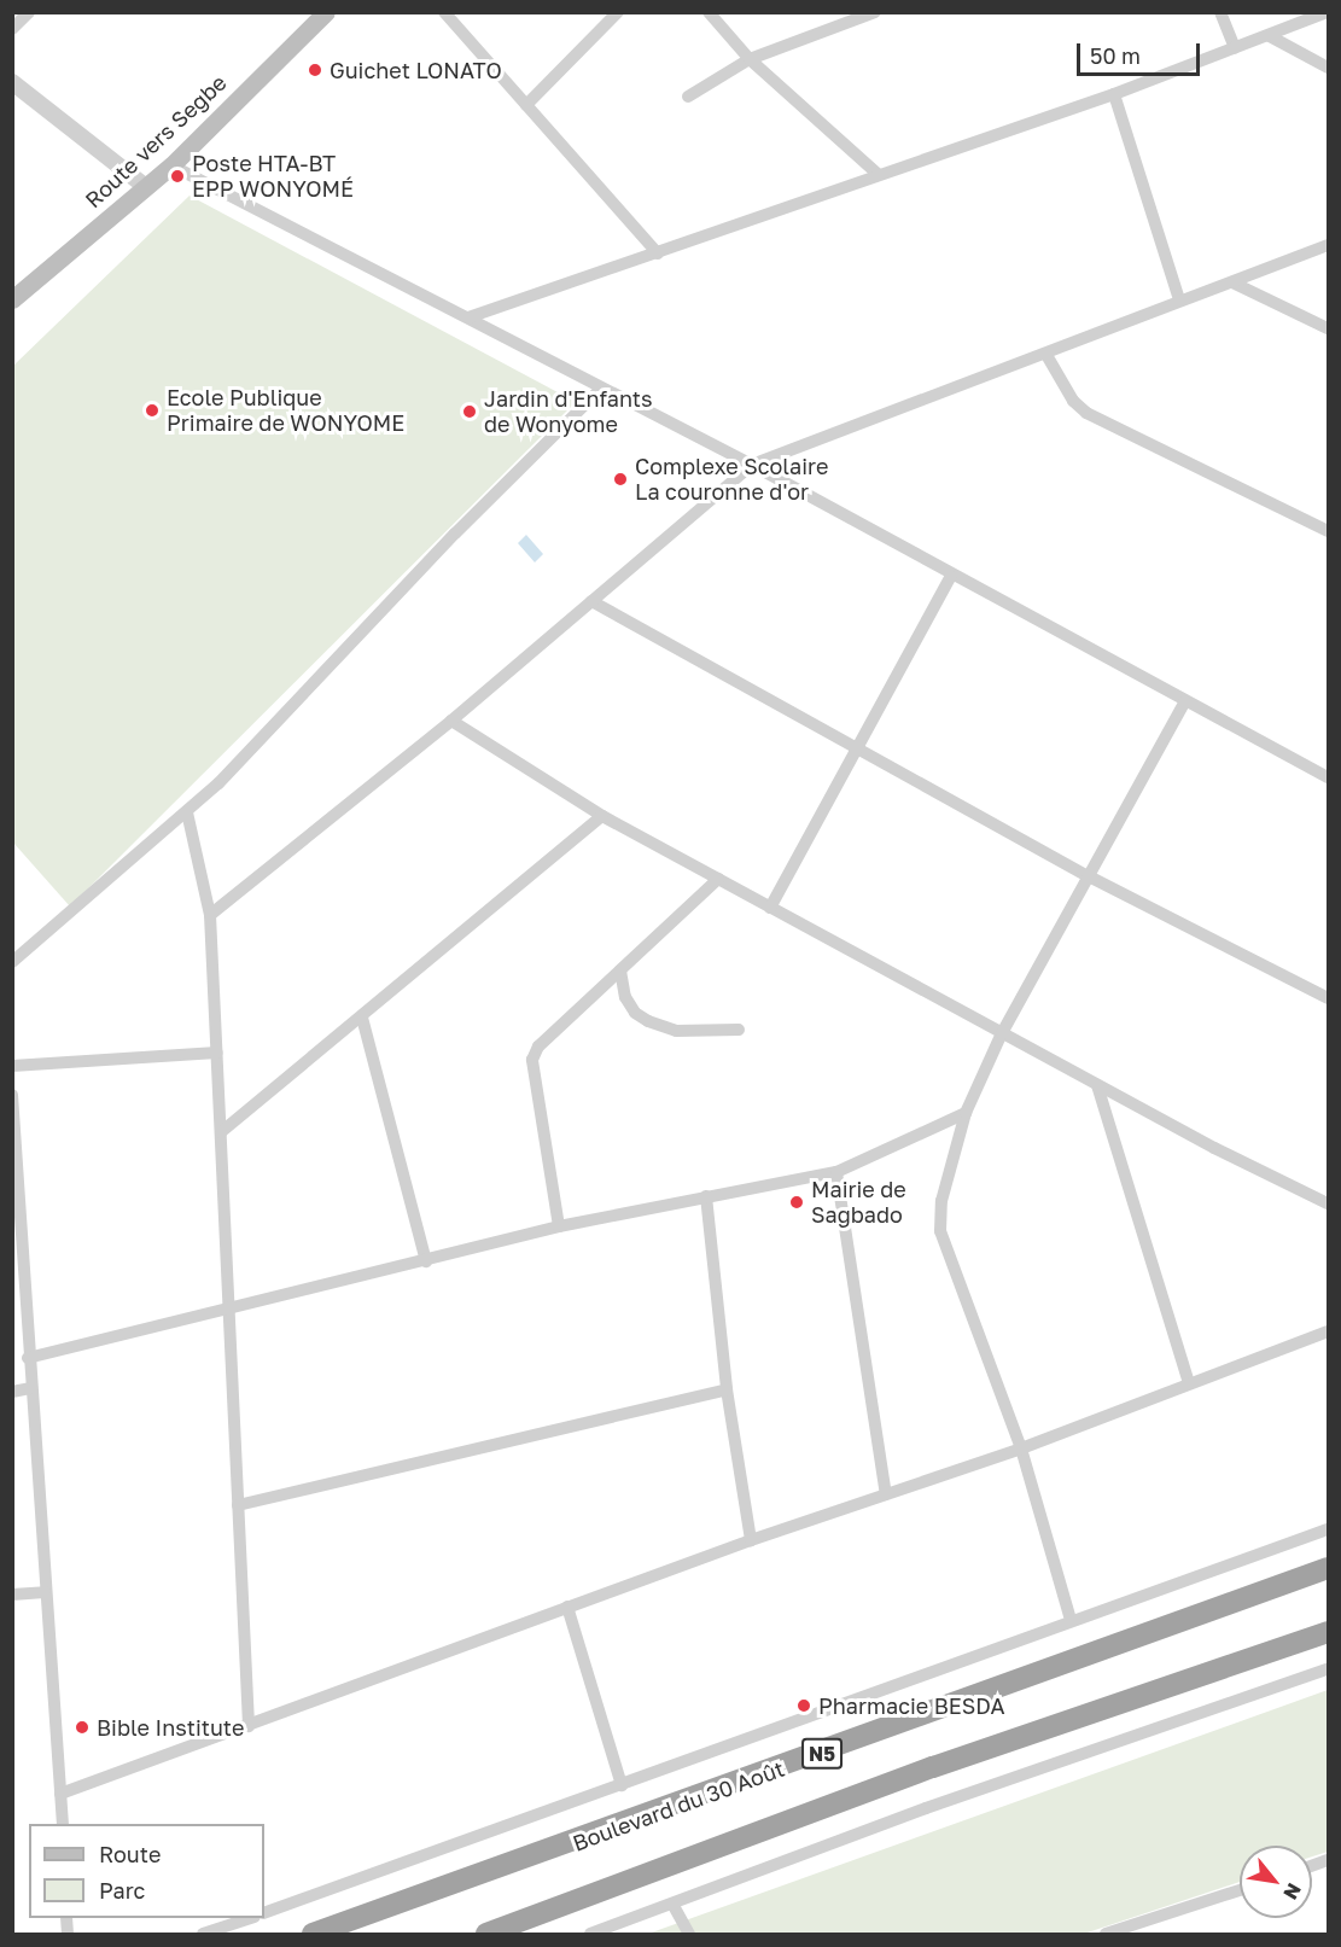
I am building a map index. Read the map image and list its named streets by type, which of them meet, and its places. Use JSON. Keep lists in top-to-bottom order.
{
  "streets": {
    "highway": ["N5", "Boulevard du 30 Août"],
    "main road": ["Route vers Segbe"]
  },
  "places": [
    "Guichet LONATO",
    "Poste HTA-BT EPP WONYOMÉ",
    "Ecole Publique Primaire de WONYOME",
    "Jardin d'Enfants de Wonyome",
    "Complexe Scolaire La couronne d'or",
    "Mairie de Sagbado",
    "Pharmacie BESDA",
    "Bible Institute"
  ],
  "legend": ["Route", "Parc"],
  "scale_bar": "50 m",
  "north": "bottom right"
}
